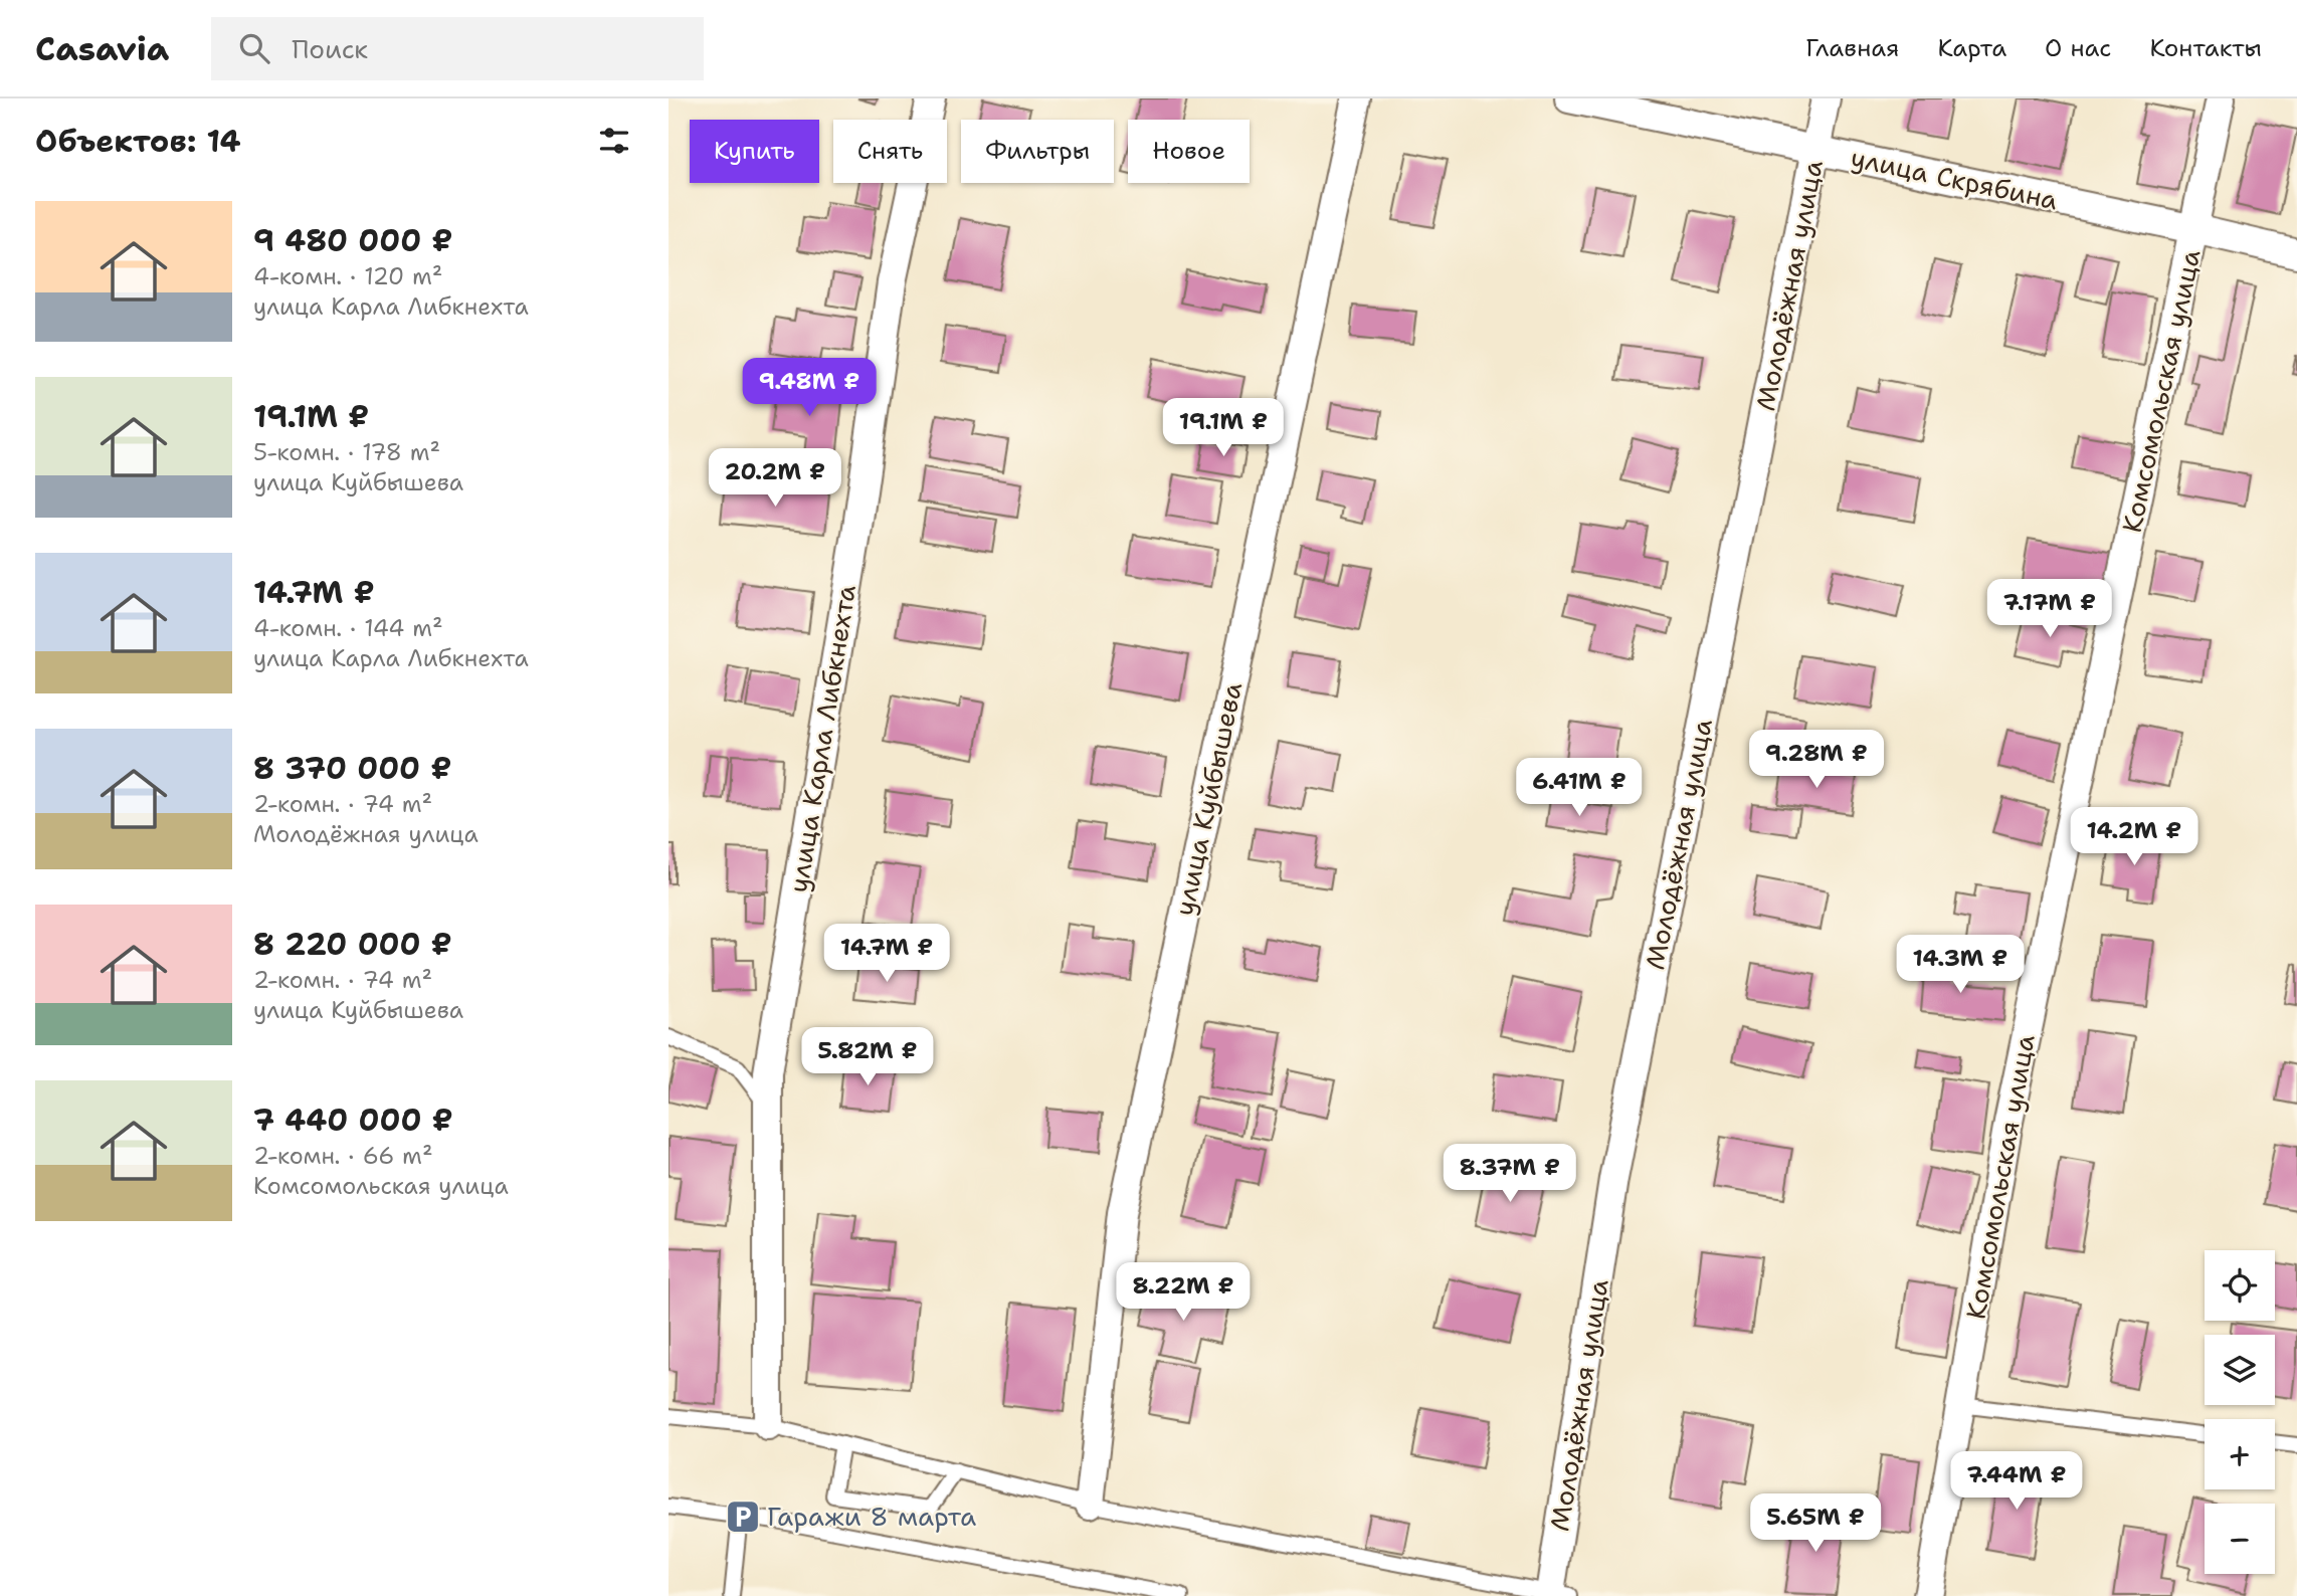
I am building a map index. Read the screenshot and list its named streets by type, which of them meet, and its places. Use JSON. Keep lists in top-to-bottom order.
{
  "streets": {
    "street": [
      "улица Скрябина",
      "Молодёжная улица",
      "Комсомольская улица",
      "улица Карла Либкнехта",
      "улица Куйбышева"
    ]
  },
  "crossings": [
    ["улица Скрябина", "Молодёжная улица"],
    ["улица Скрябина", "Комсомольская улица"]
  ],
  "places": {
    "parking": ["Гаражи 8 марта"]
  },
  "page": {
    "header": "Casavia",
    "search": "Поиск",
    "nav": [
      "Главная",
      "Карта",
      "О нас",
      "Контакты"
    ],
    "heading": "Объектов: 14",
    "chip": [
      "Купить",
      "Снять",
      "Фильтры",
      "Новое"
    ],
    "list": [
      {
        "name": "9 480 000 ₽",
        "note": "4-комн. · 120 m² · улица Карла Либкнехта"
      },
      {
        "name": "19.1M ₽",
        "note": "5-комн. · 178 m² · улица Куйбышева"
      },
      {
        "name": "14.7M ₽",
        "note": "4-комн. · 144 m² · улица Карла Либкнехта"
      },
      {
        "name": "8 370 000 ₽",
        "note": "2-комн. · 74 m² · Молодёжная улица"
      },
      {
        "name": "8 220 000 ₽",
        "note": "2-комн. · 74 m² · улица Куйбышева"
      },
      {
        "name": "7 440 000 ₽",
        "note": "2-комн. · 66 m² · Комсомольская улица"
      }
    ],
    "price": [
      "9.48M ₽",
      "19.1M ₽",
      "20.2M ₽",
      "7.17M ₽",
      "9.28M ₽",
      "6.41M ₽",
      "14.2M ₽",
      "14.7M ₽",
      "14.3M ₽",
      "5.82M ₽",
      "8.37M ₽",
      "8.22M ₽",
      "7.44M ₽",
      "5.65M ₽"
    ],
    "map_buttons": ["+", "−"]
  }
}
